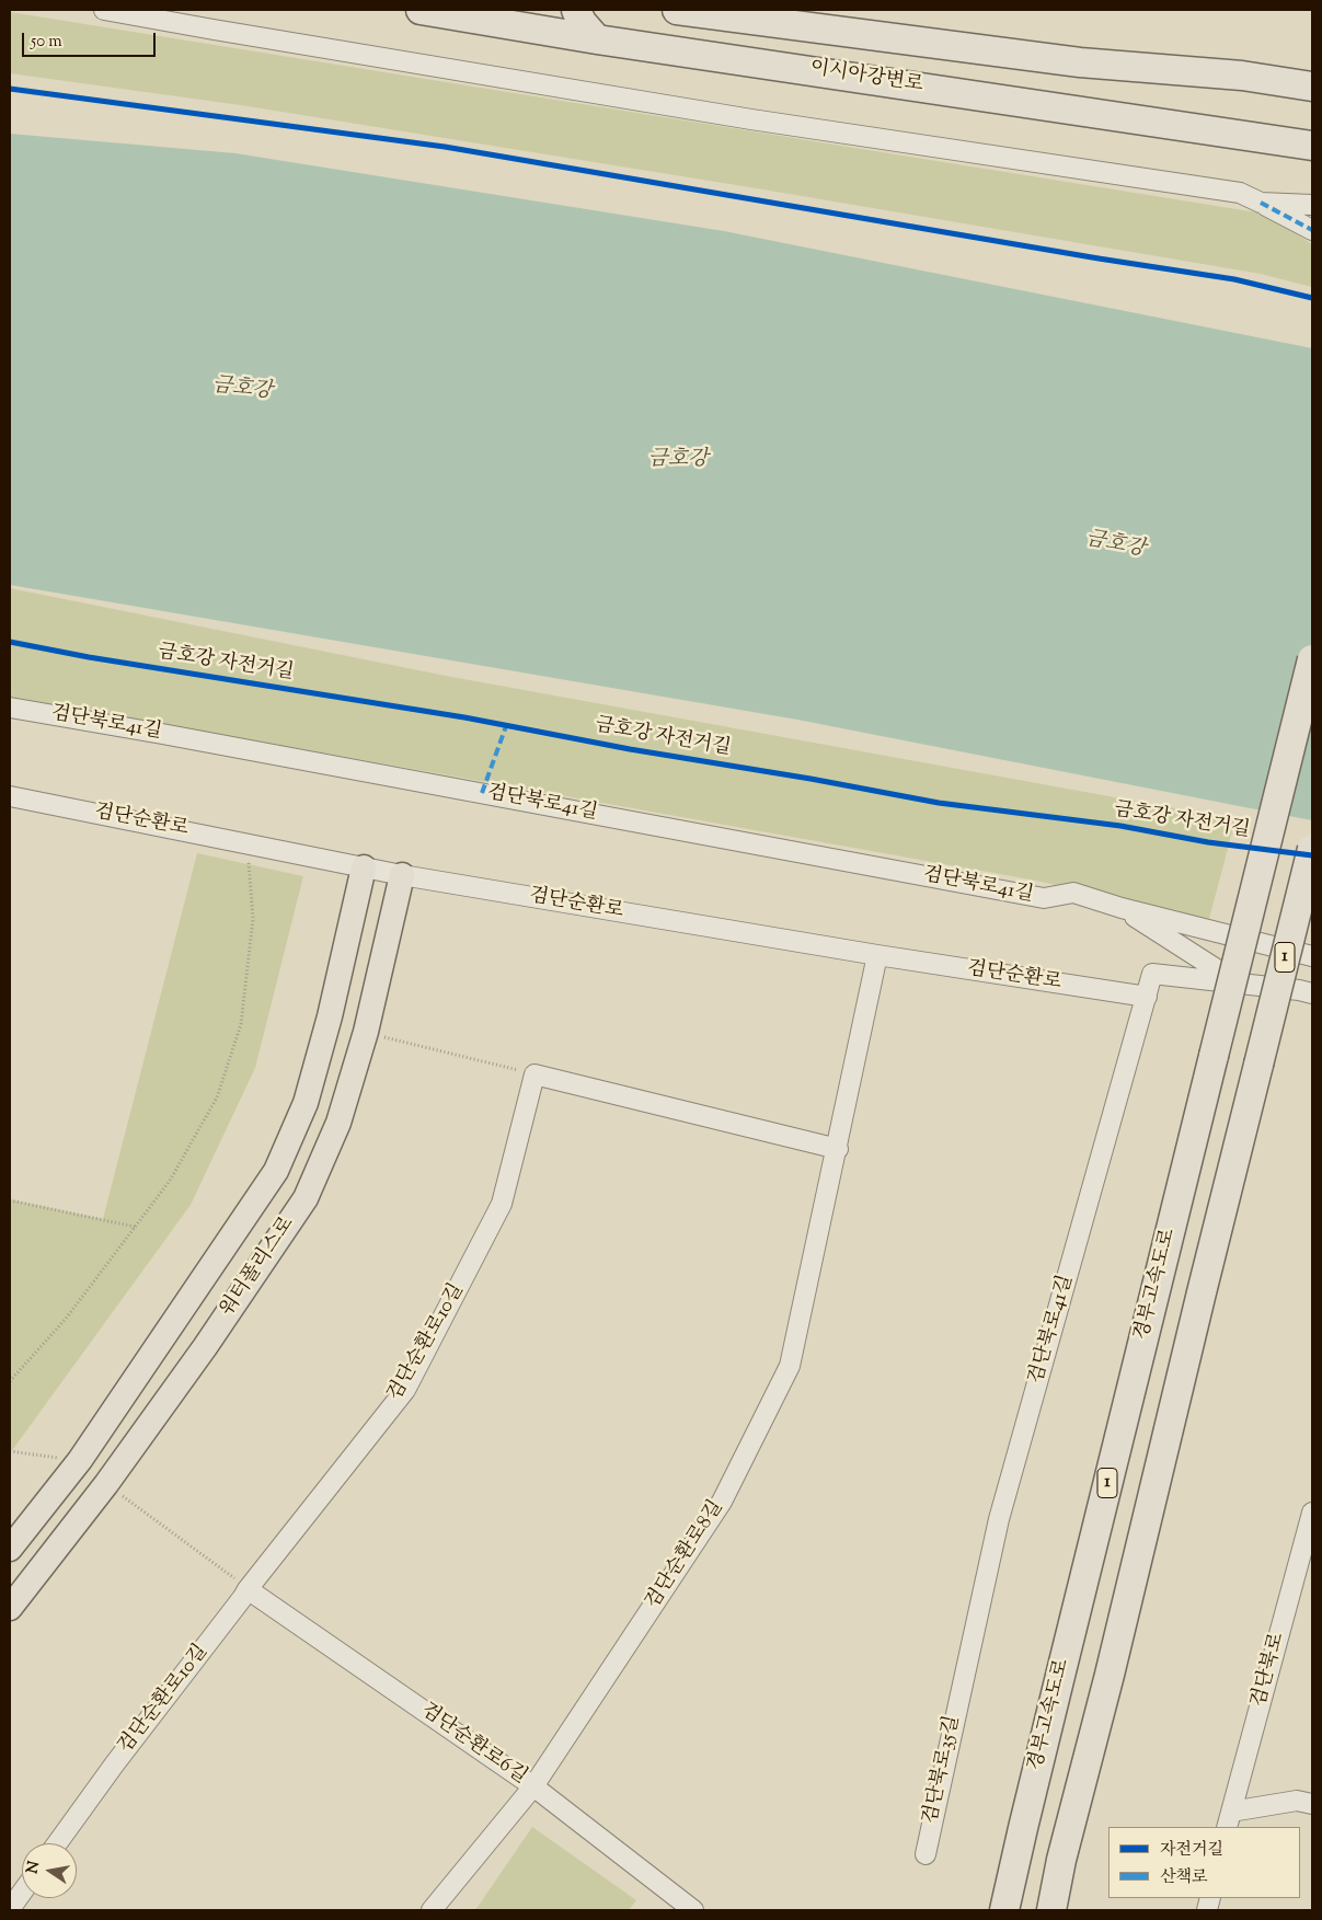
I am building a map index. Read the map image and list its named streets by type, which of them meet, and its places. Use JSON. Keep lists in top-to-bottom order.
{
  "streets": {
    "highway": ["이시아강변로", "1", "경부고속도로"],
    "main road": ["워터폴리스로"],
    "street": [
      "검단북로41길",
      "검단순환로",
      "검단순환로10길",
      "검단순환로8길",
      "검단북로",
      "검단순환로6길",
      "검단북로35길"
    ],
    "cycle path": ["금호강 자전거길"]
  },
  "crossings": [
    ["검단북로41길", "검단순환로"],
    ["검단북로41길", "검단북로35길"],
    ["검단순환로", "워터폴리스로"],
    ["검단순환로", "검단순환로8길"],
    ["검단순환로10길", "검단순환로6길"],
    ["검단순환로8길", "검단순환로6길"]
  ],
  "water": ["금호강"],
  "legend": ["자전거길", "산책로"],
  "scale_bar": "50 m",
  "north": "left"
}
